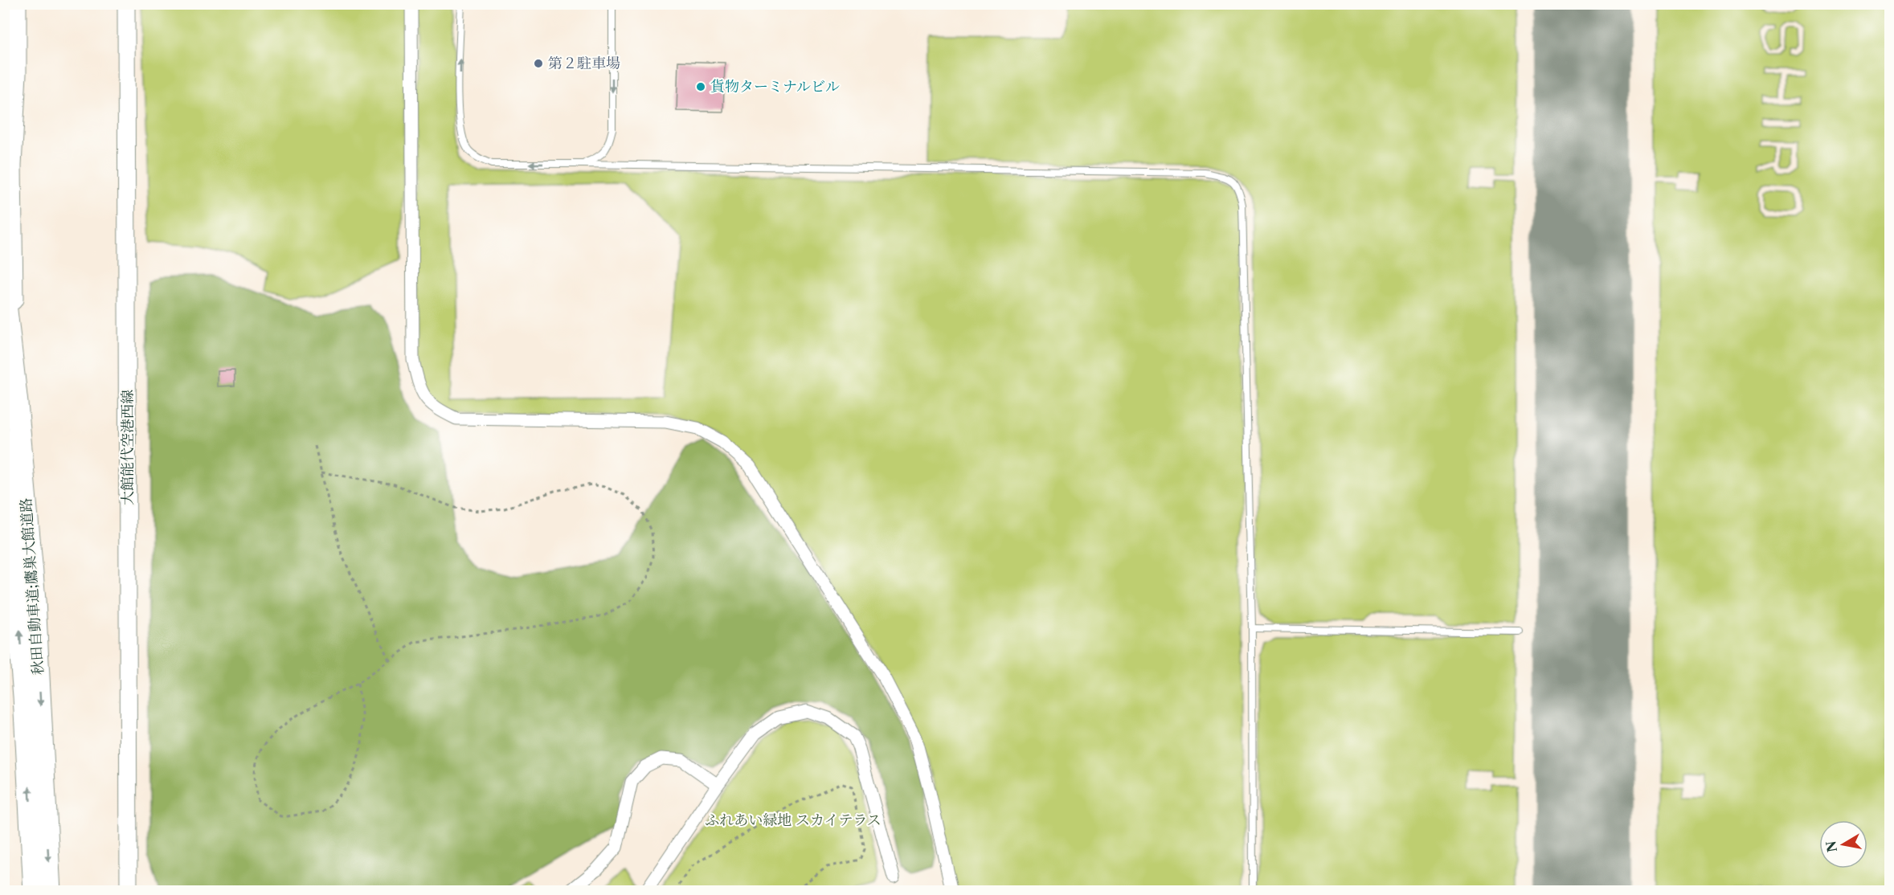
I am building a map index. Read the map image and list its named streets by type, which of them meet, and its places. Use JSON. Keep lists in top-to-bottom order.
{
  "streets": {
    "highway": ["秋田自動車道;鷹巣大館道路"],
    "main road": ["大館能代空港西線"]
  },
  "parks": ["ふれあい緑地 スカイテラス"],
  "places": ["第２駐車場", "貨物ターミナルビル"],
  "north": "left"
}
